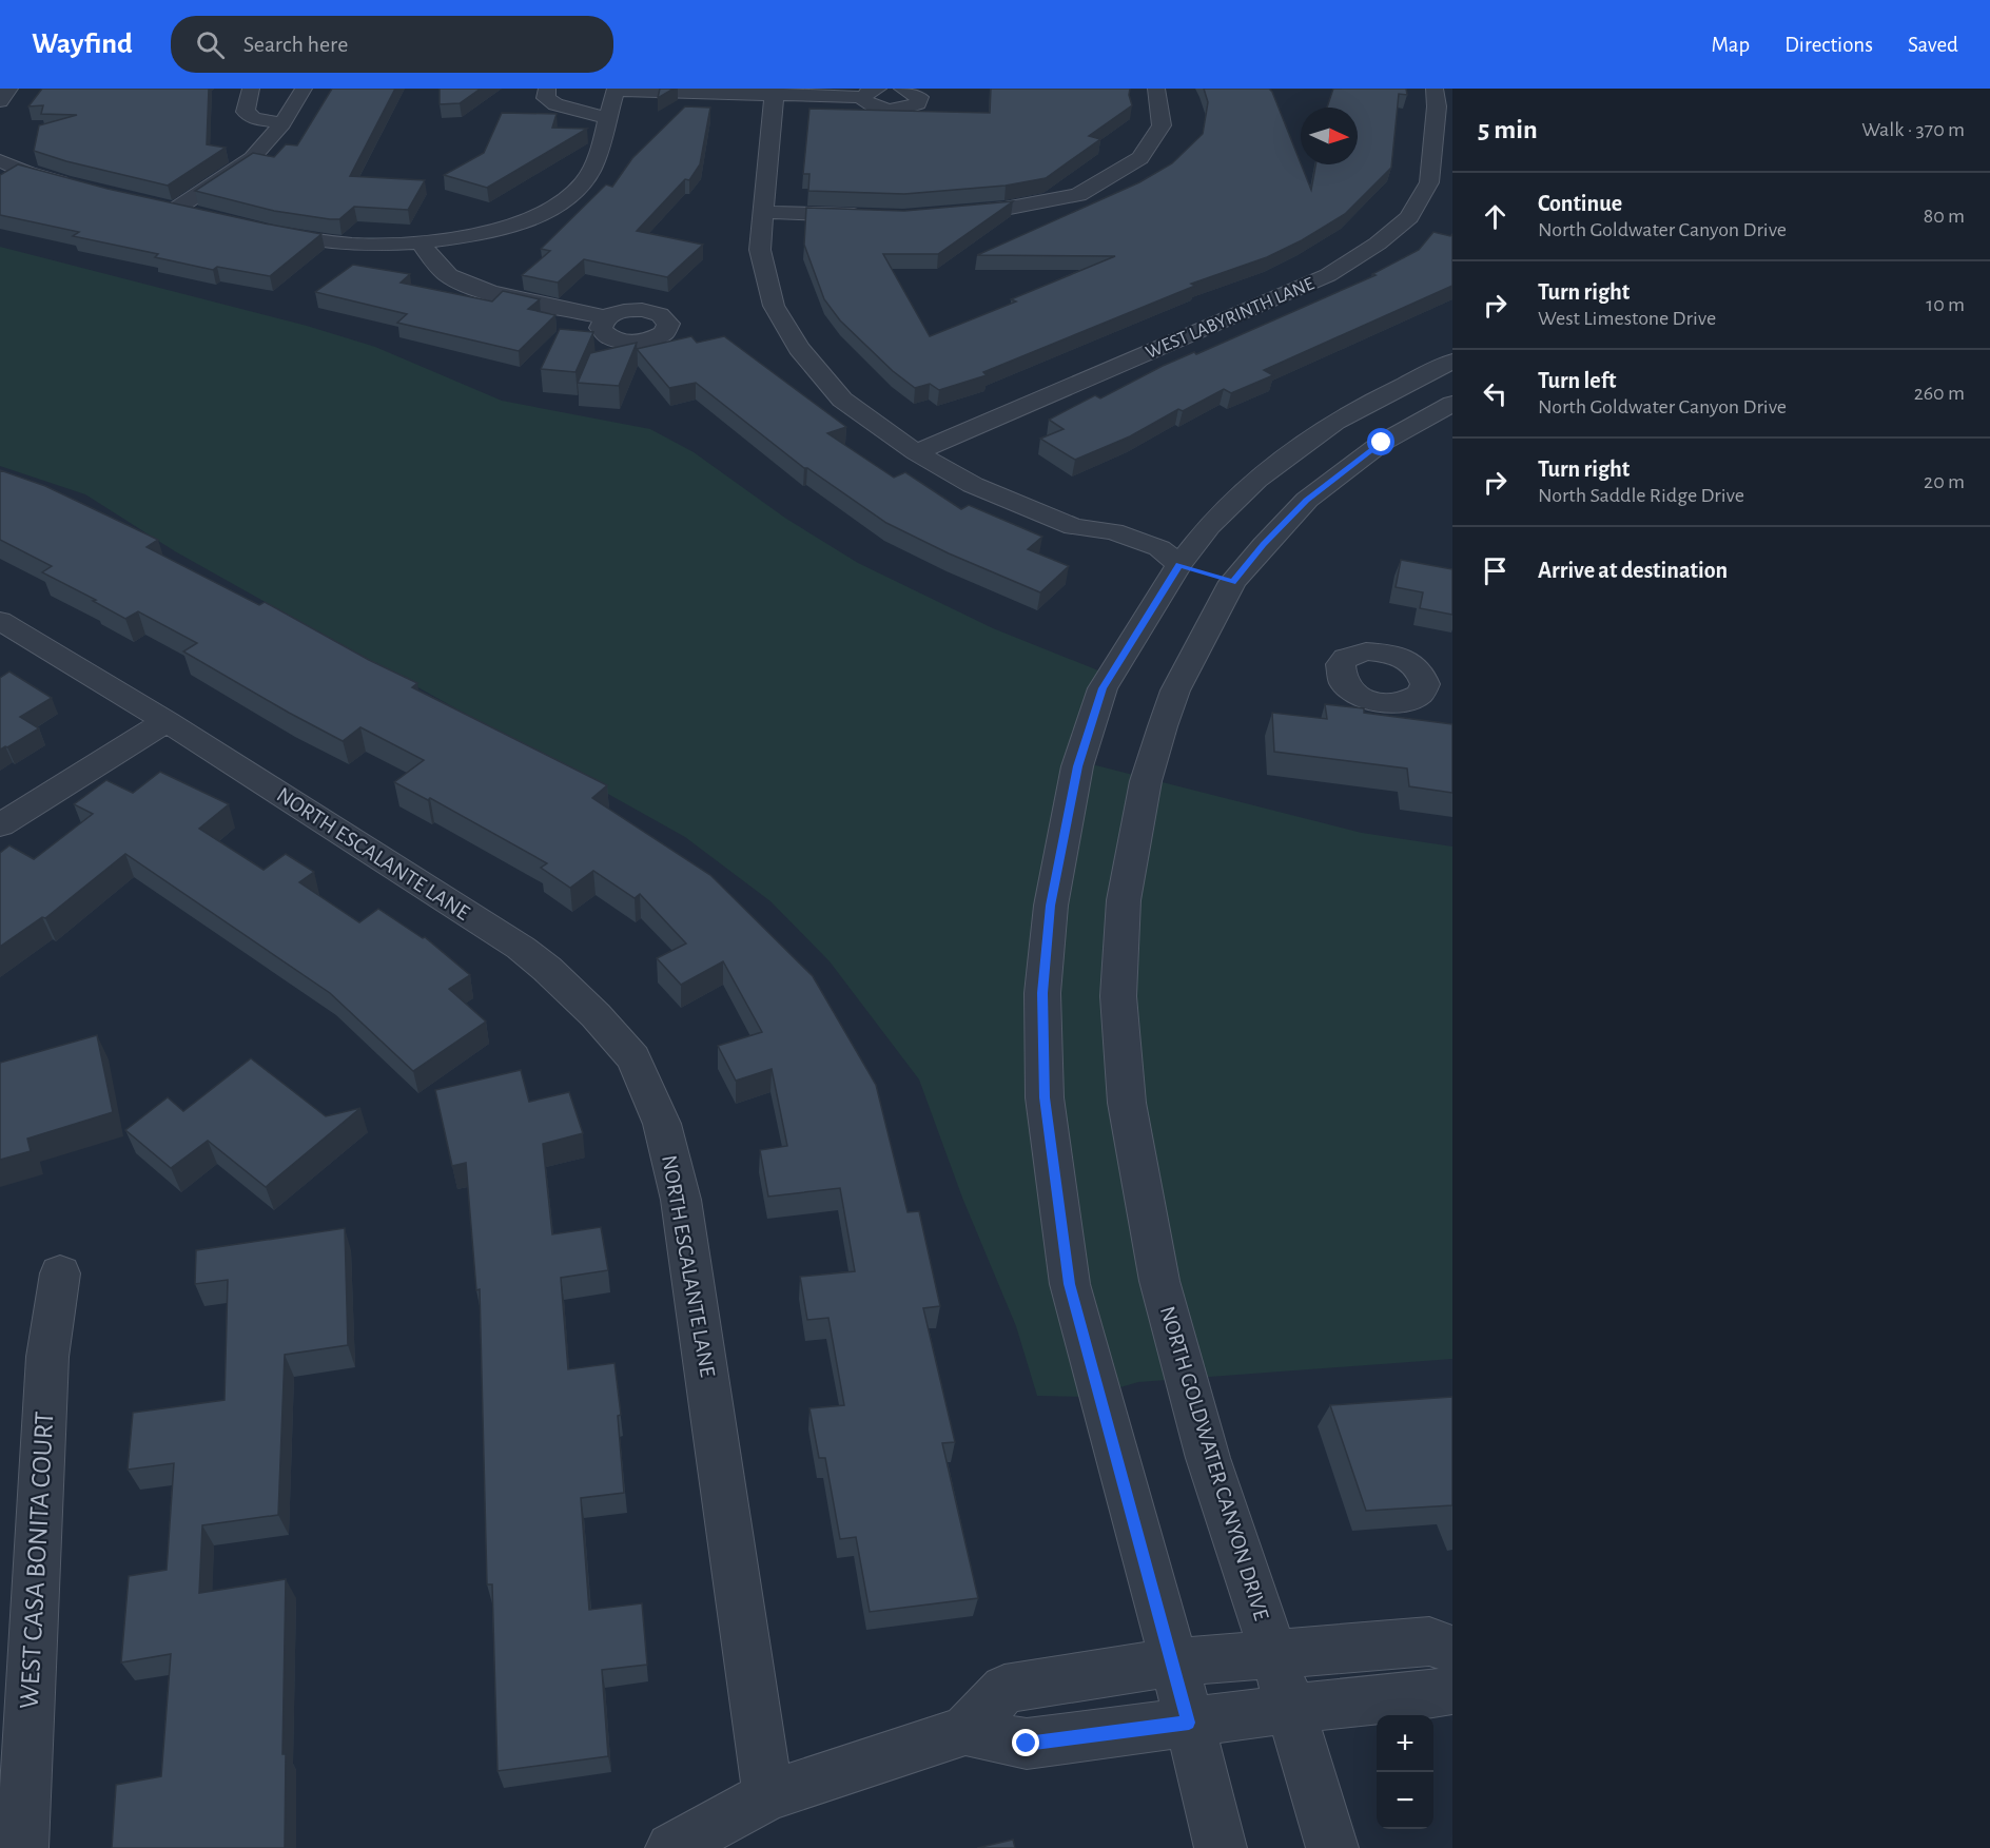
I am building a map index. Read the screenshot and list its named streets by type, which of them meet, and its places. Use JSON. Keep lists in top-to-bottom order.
{
  "streets": {
    "street": [
      "WEST LABYRINTH LANE",
      "NORTH ESCALANTE LANE",
      "NORTH GOLDWATER CANYON DRIVE",
      "WEST CASA BONITA COURT"
    ]
  },
  "north": "right",
  "page": {
    "header": "Wayfind",
    "search": "Search here",
    "nav": ["Map", "Directions", "Saved"],
    "heading": ["5 min", "Walk · 370 m"],
    "list": [
      ["Continue", "North Goldwater Canyon Drive", "80 m"],
      ["Turn right", "West Limestone Drive", "10 m"],
      ["Turn left", "North Goldwater Canyon Drive", "260 m"],
      ["Turn right", "North Saddle Ridge Drive", "20 m"],
      "Arrive at destination"
    ],
    "map_buttons": ["+", "−"]
  }
}
